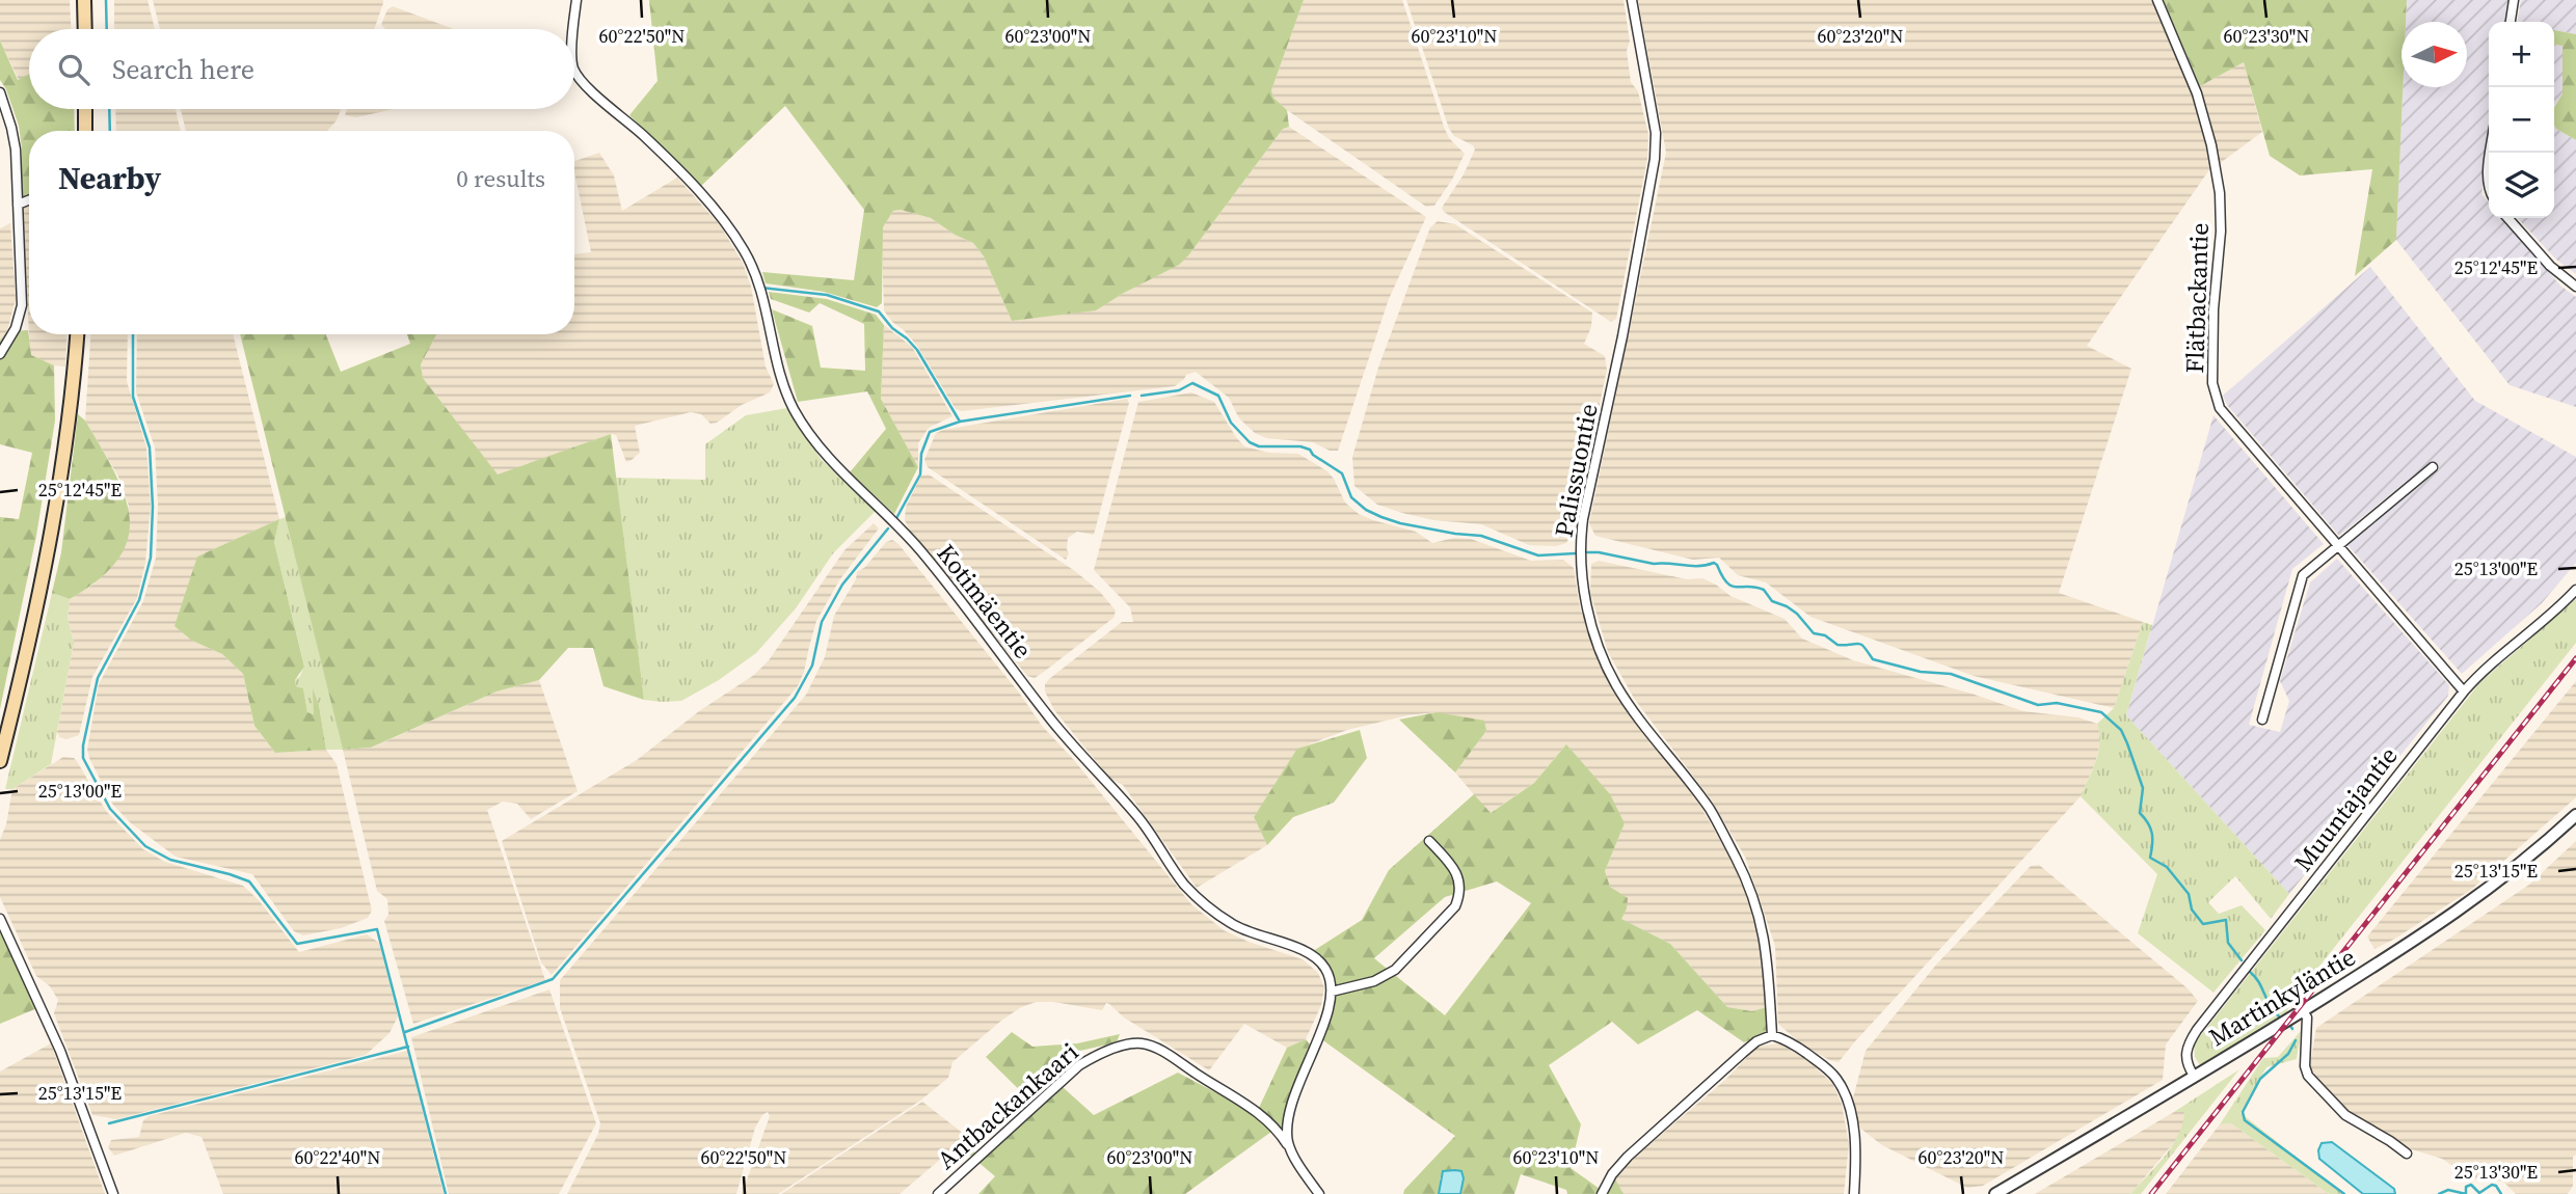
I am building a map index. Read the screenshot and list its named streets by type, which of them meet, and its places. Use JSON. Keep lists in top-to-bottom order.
{
  "streets": {
    "street": [
      "Flätbackantie",
      "Palissuontie",
      "Kotimäentie",
      "Muuntajantie",
      "Martinkyläntie",
      "Antbackankaari"
    ]
  },
  "crossings": [
    ["Flätbackantie", "Muuntajantie"],
    ["Muuntajantie", "Martinkyläntie"]
  ],
  "north": "right",
  "page": {
    "map_buttons": ["+", "−"],
    "search": "Search here",
    "heading": ["Nearby", "0 results"]
  },
  "coordinates": [
    "60°22'50\"N",
    "60°23'00\"N",
    "60°23'10\"N",
    "60°23'20\"N",
    "60°23'30\"N",
    "25°12'45\"E",
    "25°13'00\"E",
    "25°13'15\"E",
    "60°22'40\"N",
    "25°13'30\"E"
  ]
}
